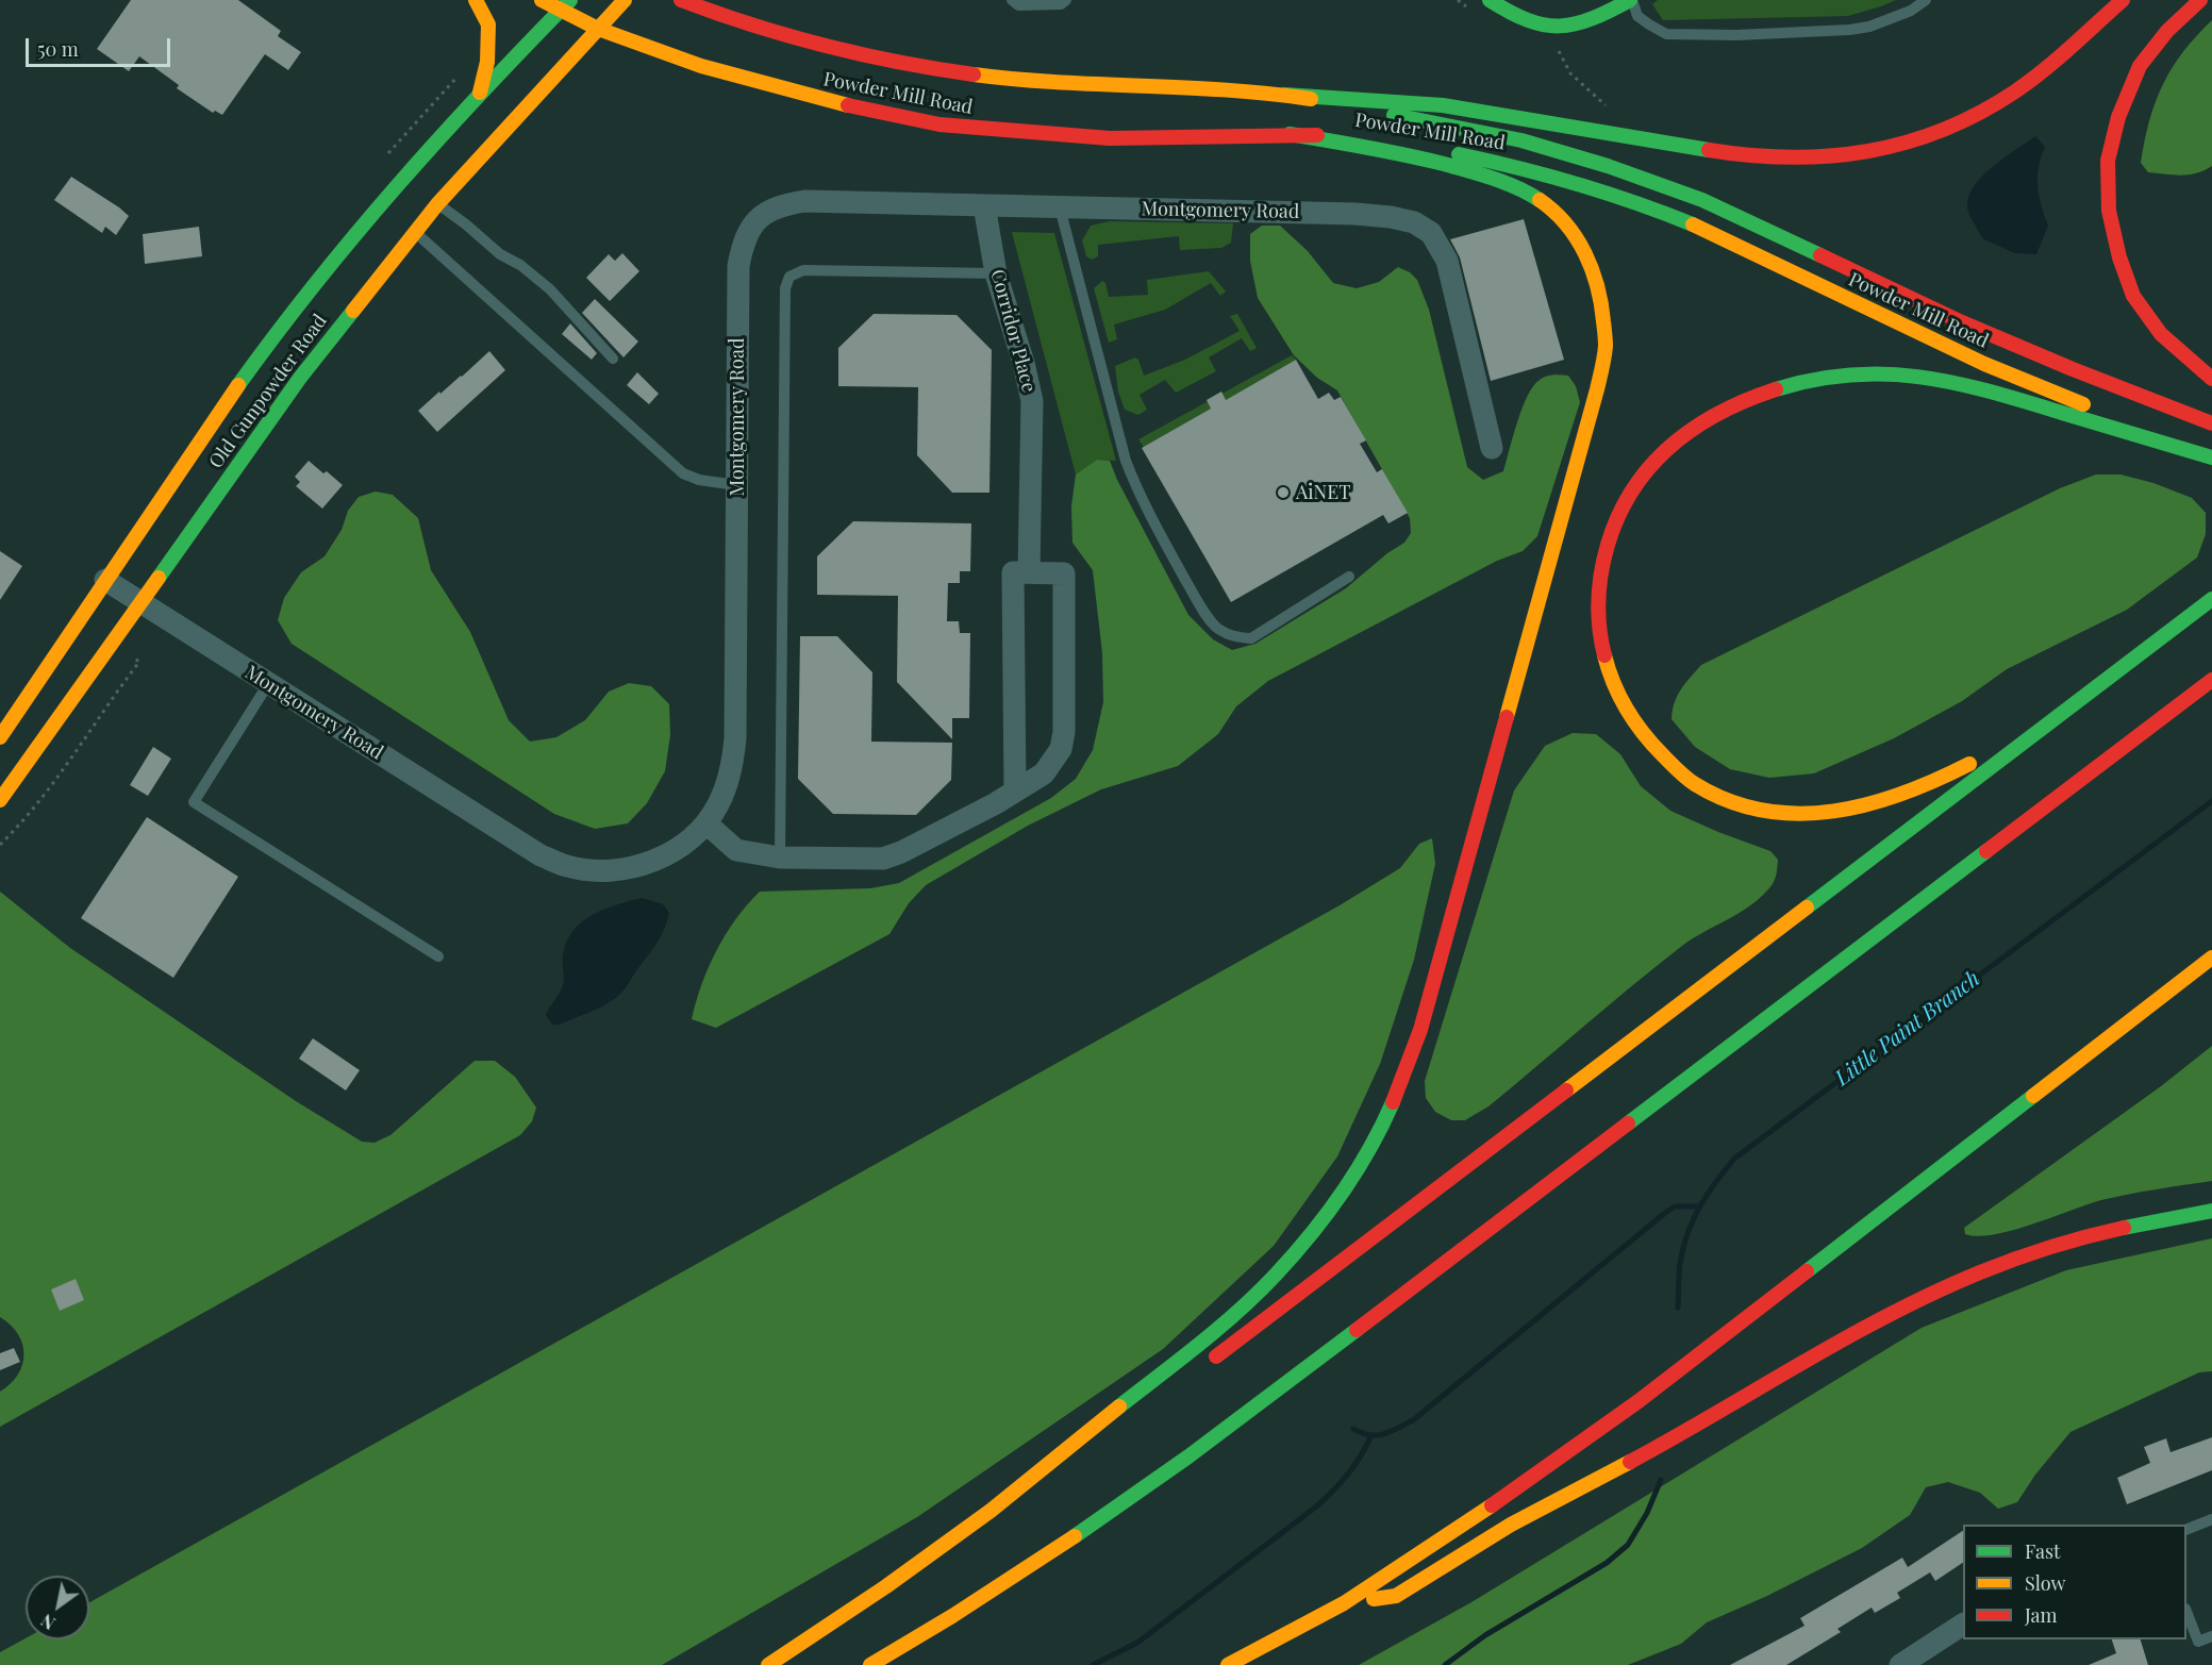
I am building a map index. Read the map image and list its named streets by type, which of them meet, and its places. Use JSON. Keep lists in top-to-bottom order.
{
  "streets": {
    "main road": ["Powder Mill Road", "Old Gunpowder Road"],
    "street": ["Montgomery Road", "Corridor Place"]
  },
  "crossings": [
    ["Powder Mill Road", "Old Gunpowder Road"],
    ["Montgomery Road", "Corridor Place"],
    ["Montgomery Road", "Old Gunpowder Road"]
  ],
  "water": ["Little Paint Branch"],
  "places": ["AiNET"],
  "legend": ["Fast", "Slow", "Jam"],
  "scale_bar": "50 m",
  "north": "bottom left"
}
